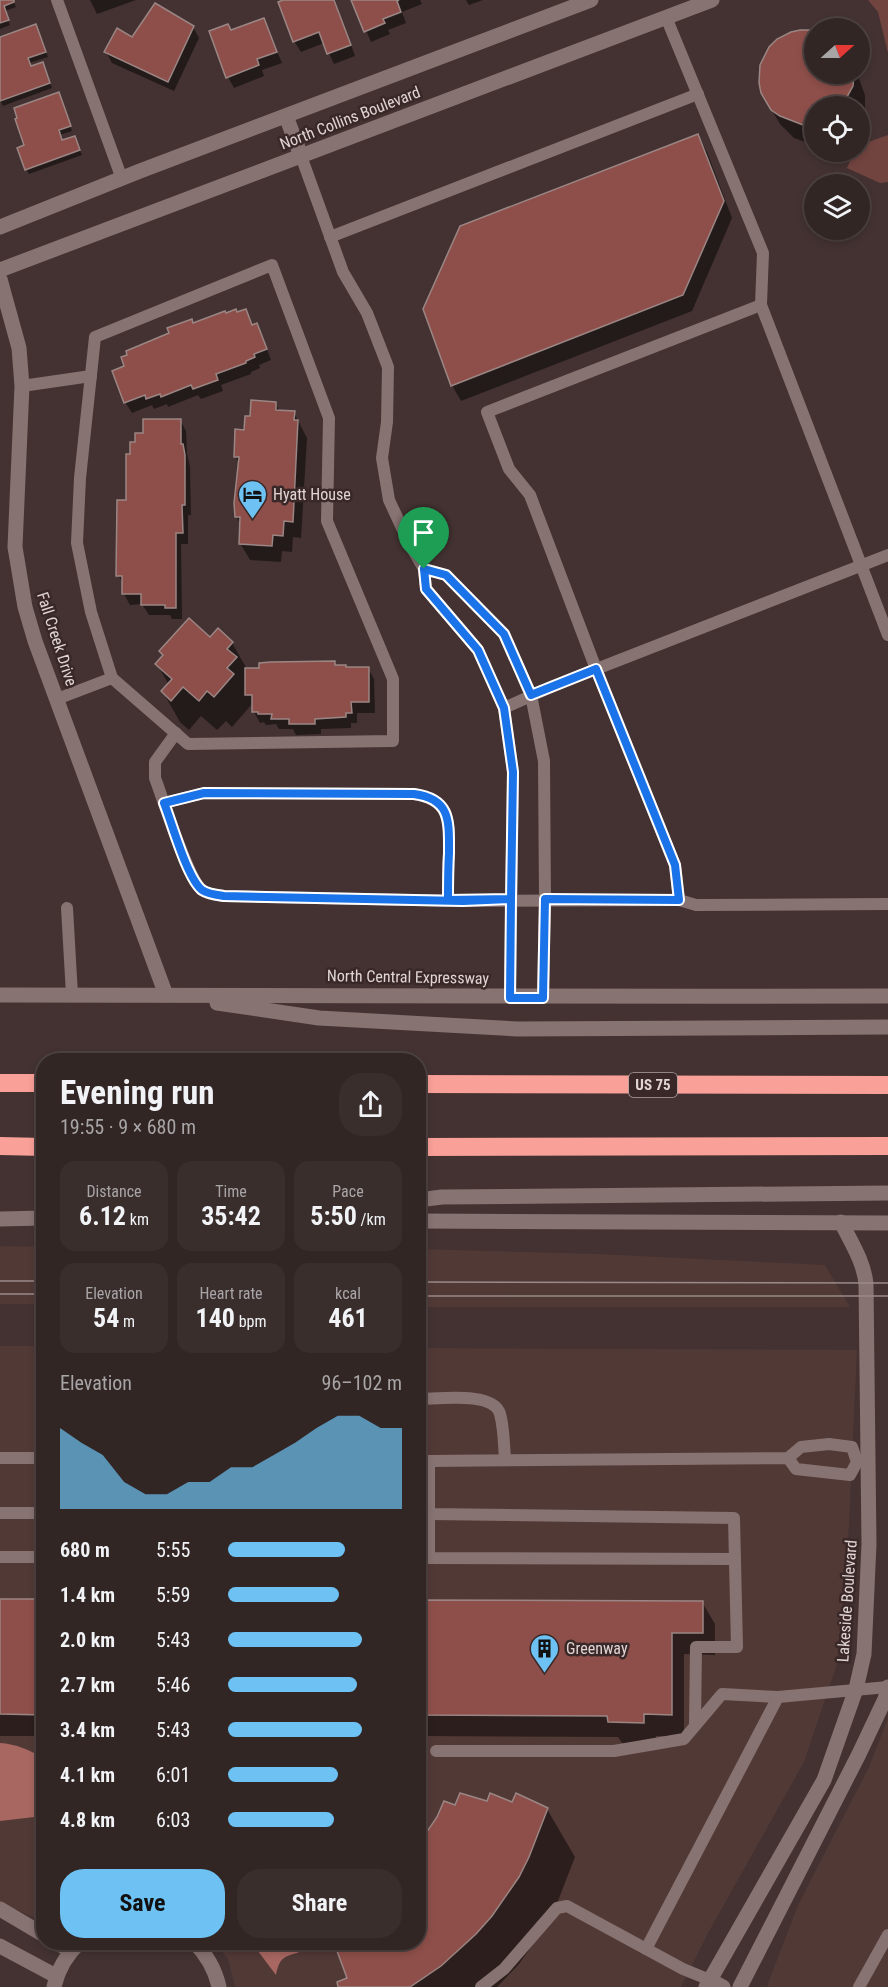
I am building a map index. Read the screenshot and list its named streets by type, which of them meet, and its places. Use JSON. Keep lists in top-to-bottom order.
{
  "streets": {
    "highway": ["US 75"],
    "main road": [
      "North Collins Boulevard",
      "Fall Creek Drive",
      "North Central Expressway",
      "Lakeside Boulevard"
    ]
  },
  "crossings": [
    ["Fall Creek Drive", "North Central Expressway"]
  ],
  "places": {
    "hotel": ["Hyatt House"],
    "building": ["Greenway"]
  },
  "north": "right",
  "page": {
    "heading": ["Evening run", "19:55 · 9 × 680 m"],
    "stats": [
      ["Distance", "6.12 km"],
      ["Time", "35:42"],
      ["Pace", "5:50 /km"],
      ["Elevation", "54 m"],
      ["Heart rate", "140 bpm"],
      ["kcal", "461"]
    ],
    "chart": ["Elevation", "96–102 m"],
    "list": [
      {
        "name": "680 m",
        "note": "5:55"
      },
      {
        "name": "1.4 km",
        "note": "5:59"
      },
      {
        "name": "2.0 km",
        "note": "5:43"
      },
      {
        "name": "2.7 km",
        "note": "5:46"
      },
      {
        "name": "3.4 km",
        "note": "5:43"
      },
      {
        "name": "4.1 km",
        "note": "6:01"
      },
      {
        "name": "4.8 km",
        "note": "6:03"
      }
    ],
    "buttons": ["Save", "Share"]
  }
}
